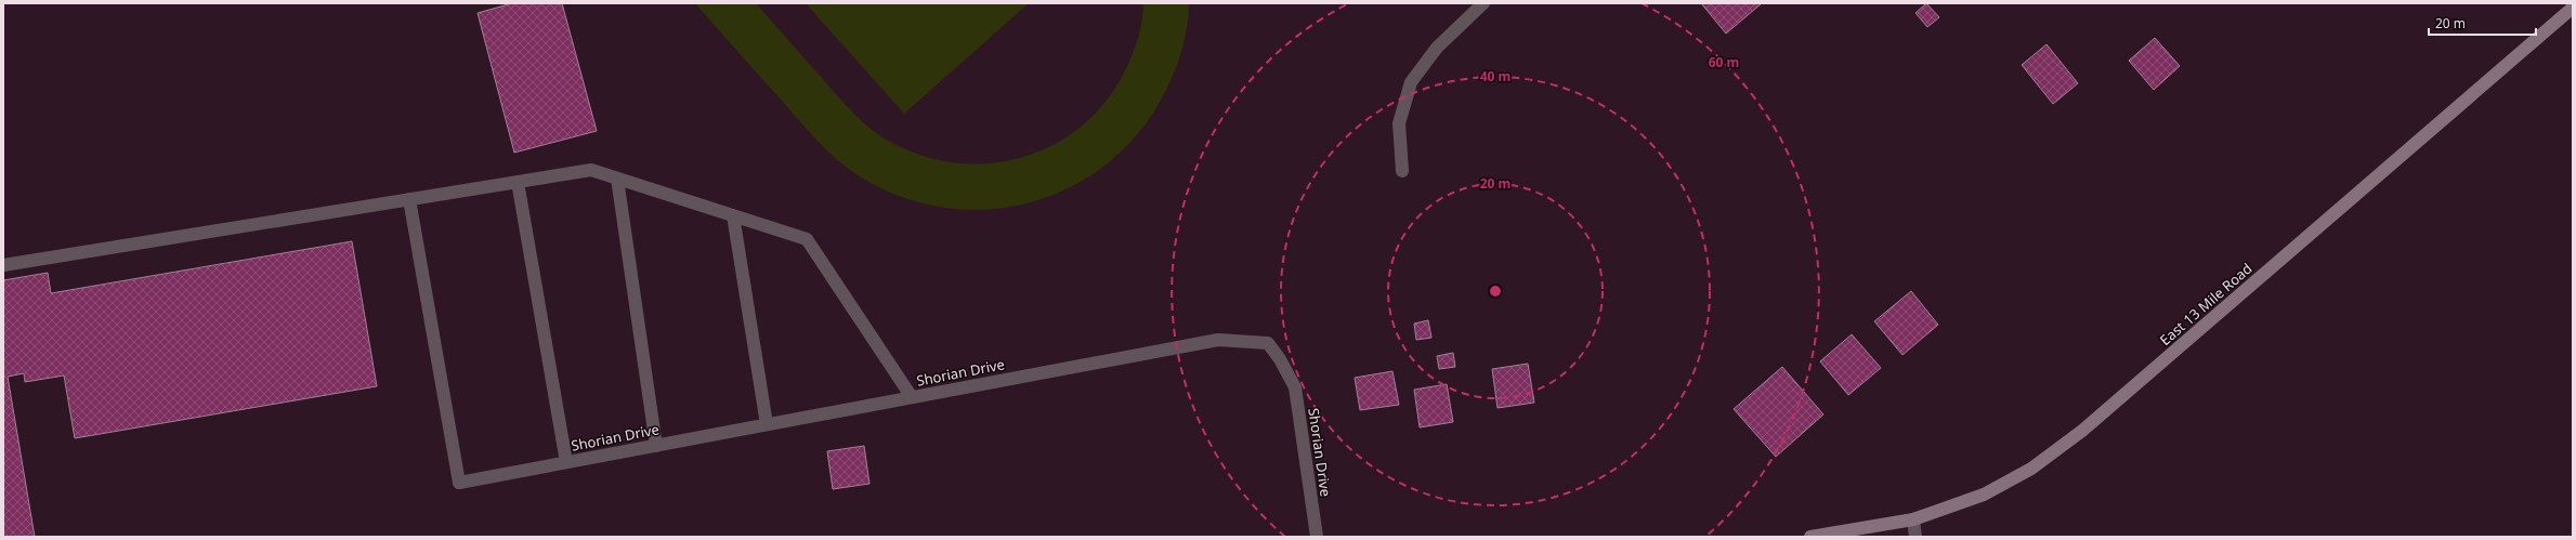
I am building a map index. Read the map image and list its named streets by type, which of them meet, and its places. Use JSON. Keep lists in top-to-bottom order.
{
  "streets": {
    "main road": ["East 13 Mile Road"],
    "street": ["Shorian Drive"]
  },
  "scale_bar": "20 m",
  "rings": ["60 m", "40 m", "20 m"]
}
